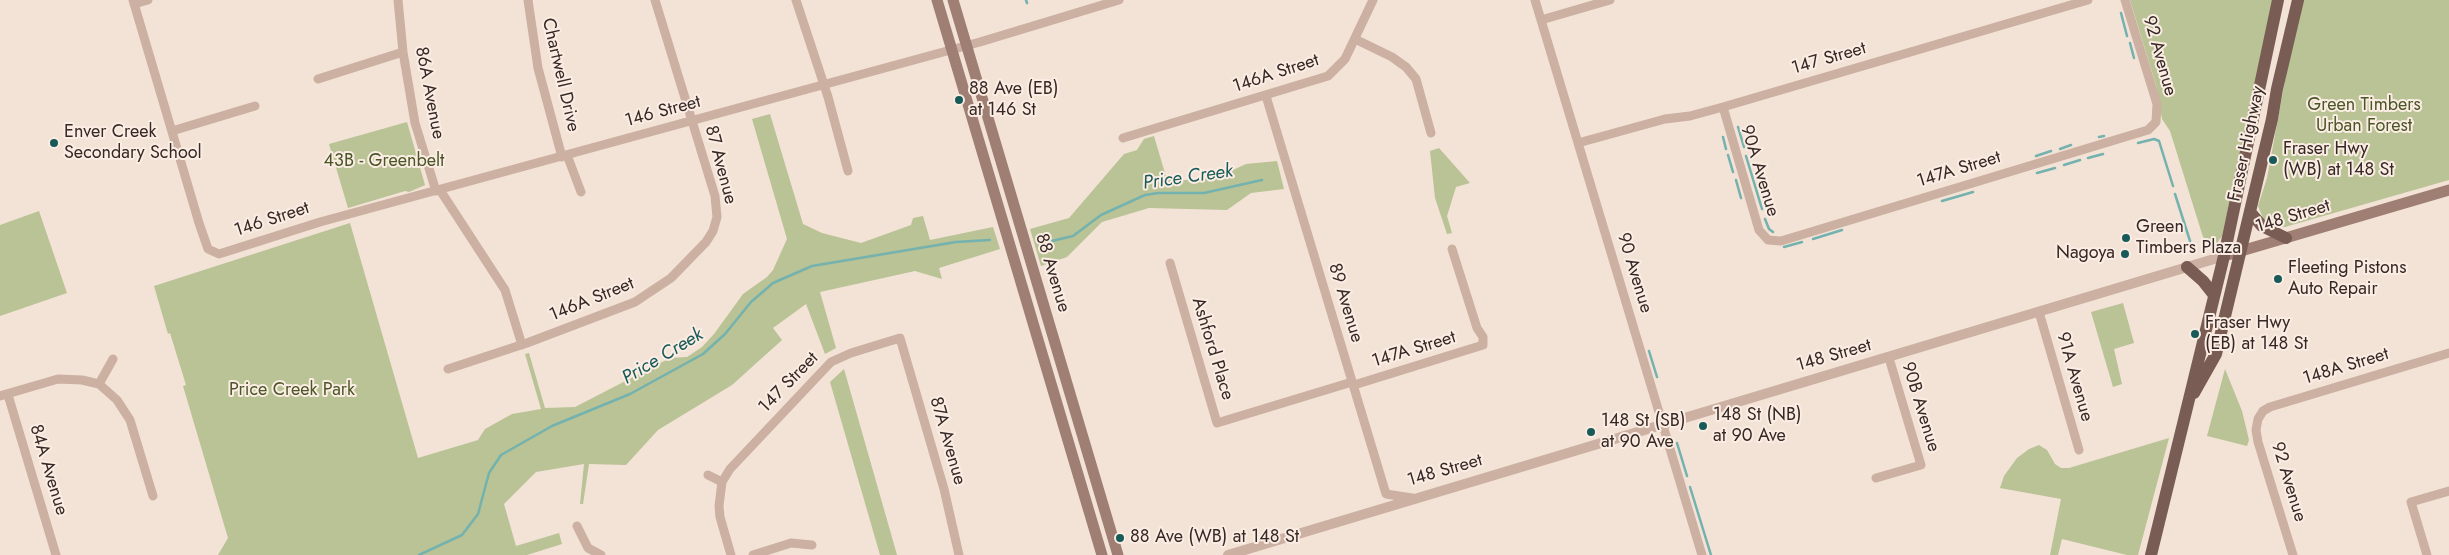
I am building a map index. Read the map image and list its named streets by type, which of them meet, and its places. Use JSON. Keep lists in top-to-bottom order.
{
  "streets": {
    "main road": ["Fraser Highway", "148 Street", "88 Avenue"],
    "street": [
      "92 Avenue",
      "147 Street",
      "146A Street",
      "Chartwell Drive",
      "86A Avenue",
      "146 Street",
      "87 Avenue",
      "147A Street",
      "90A Avenue",
      "90 Avenue",
      "89 Avenue",
      "Ashford Place",
      "148A Street",
      "91A Avenue",
      "90B Avenue",
      "87A Avenue",
      "84A Avenue"
    ]
  },
  "crossings": [
    ["92 Avenue", "147A Street"],
    ["92 Avenue", "148A Street"],
    ["147 Street", "90A Avenue"],
    ["147 Street", "90 Avenue"],
    ["147 Street", "87A Avenue"],
    ["146A Street", "86A Avenue"],
    ["146A Street", "87 Avenue"],
    ["146A Street", "89 Avenue"],
    ["Chartwell Drive", "146 Street"],
    ["86A Avenue", "146 Street"],
    ["146 Street", "87 Avenue"],
    ["146 Street", "88 Avenue"],
    ["Fraser Highway", "148 Street"],
    ["147A Street", "90A Avenue"],
    ["147A Street", "89 Avenue"],
    ["147A Street", "Ashford Place"],
    ["148 Street", "90 Avenue"],
    ["148 Street", "89 Avenue"],
    ["148 Street", "91A Avenue"],
    ["148 Street", "90B Avenue"],
    ["89 Avenue", "Ashford Place"]
  ],
  "water": ["Price Creek"],
  "parks": ["Green Timbers Urban Forest", "43B - Greenbelt", "Price Creek Park"],
  "places": [
    "88 Ave (EB) at 146 St",
    "Enver Creek Secondary School",
    "Fraser Hwy (WB) at 148 St",
    "Green Timbers Plaza",
    "Nagoya",
    "Fleeting Pistons Auto Repair",
    "Fraser Hwy (EB) at 148 St",
    "148 St (NB) at 90 Ave",
    "148 St (SB) at 90 Ave",
    "88 Ave (WB) at 148 St"
  ]
}
